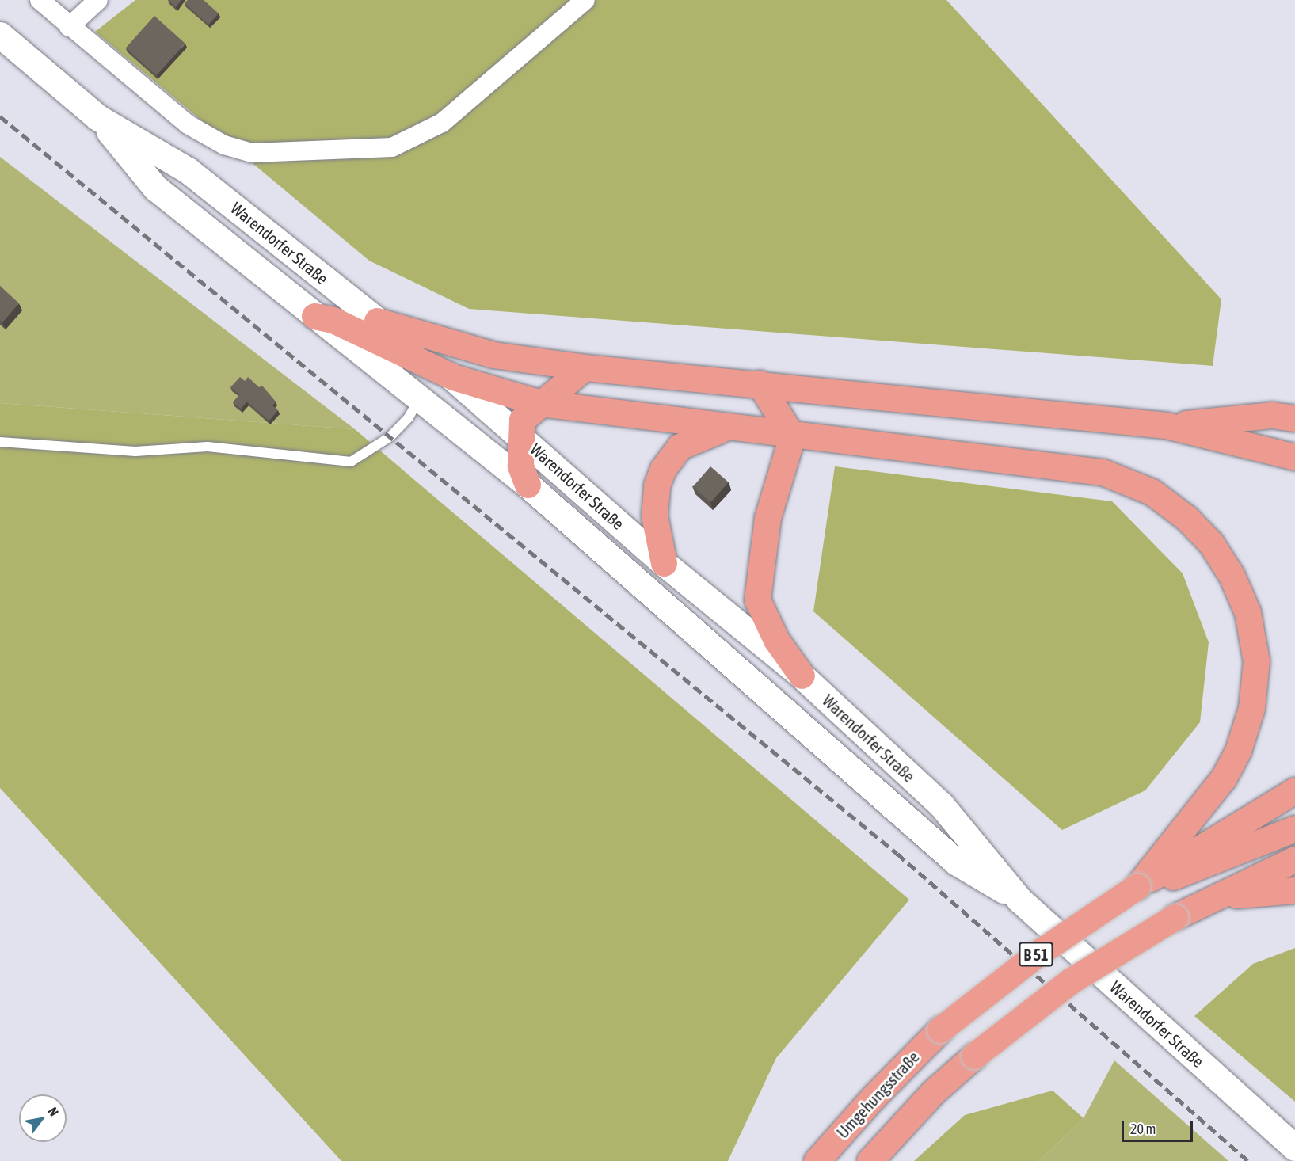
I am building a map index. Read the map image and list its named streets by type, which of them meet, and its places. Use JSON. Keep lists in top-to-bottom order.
{
  "streets": {
    "highway": ["B 51", "Umgehungsstraße"],
    "main road": ["Warendorfer Straße"]
  },
  "crossings": [
    ["B 51", "Umgehungsstraße"]
  ],
  "scale_bar": "20 m",
  "north": "top right"
}
